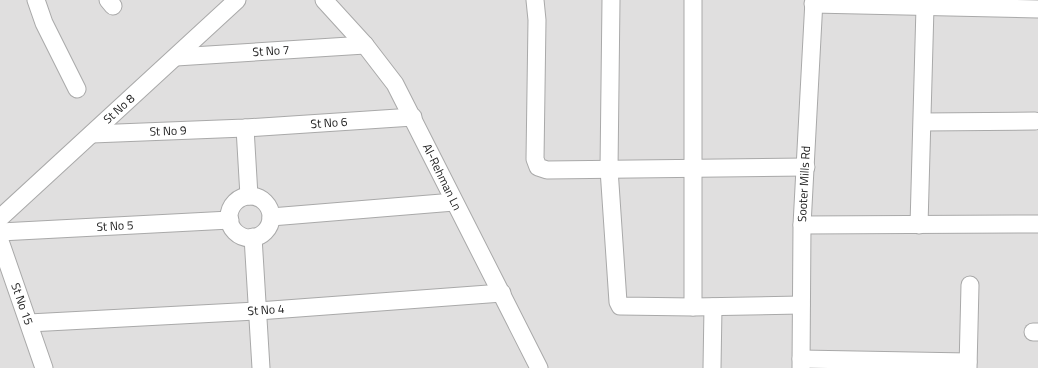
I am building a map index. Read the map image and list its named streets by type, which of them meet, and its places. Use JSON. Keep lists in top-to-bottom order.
{
  "streets": {
    "street": [
      "St No 7",
      "St No 8",
      "St No 6",
      "St No 9",
      "Al-Rehman Ln",
      "Sooter Mills Rd",
      "St No 5",
      "St No 15",
      "St No 4"
    ]
  },
  "crossings": [
    ["St No 7", "St No 8"],
    ["St No 7", "Al-Rehman Ln"],
    ["St No 8", "St No 9"],
    ["St No 6", "St No 9"],
    ["St No 6", "Al-Rehman Ln"],
    ["Al-Rehman Ln", "St No 4"],
    ["St No 15", "St No 4"]
  ]
}
